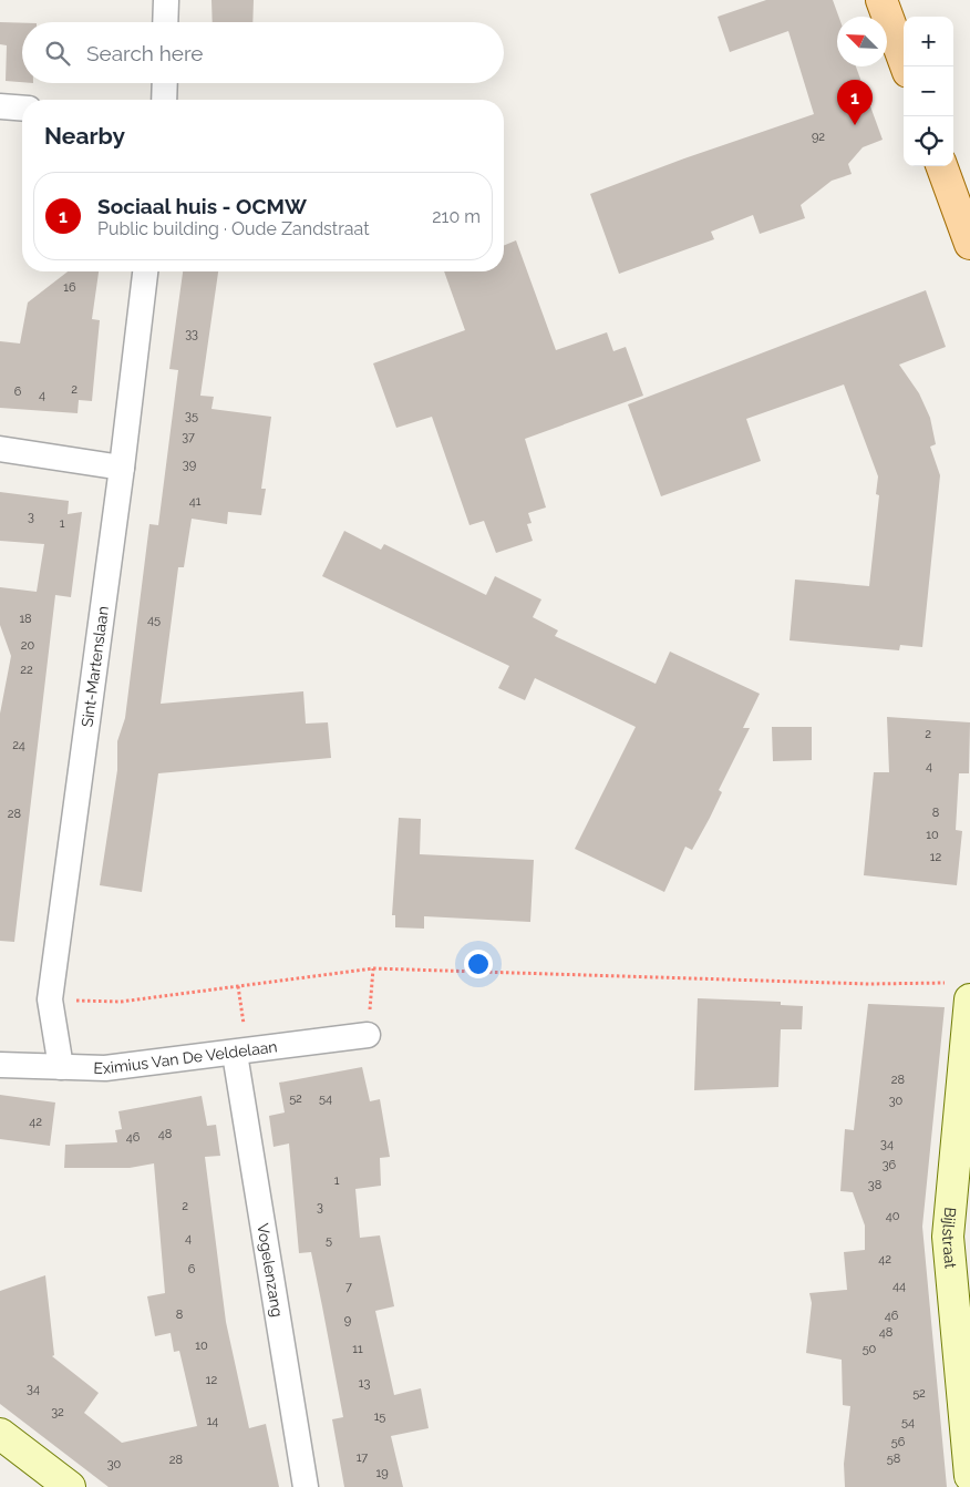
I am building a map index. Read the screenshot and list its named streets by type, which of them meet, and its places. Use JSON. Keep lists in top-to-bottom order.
{
  "streets": {
    "street": [
      "Sint-Martenslaan",
      "Eximius Van De Veldelaan",
      "Bijlstraat",
      "Vogelenzang"
    ]
  },
  "crossings": [
    ["Sint-Martenslaan", "Eximius Van De Veldelaan"],
    ["Eximius Van De Veldelaan", "Vogelenzang"]
  ],
  "house_numbers": [
    "92",
    "16",
    "33",
    "2",
    "6",
    "4",
    "35",
    "37",
    "39",
    "41",
    "3",
    "1",
    "18",
    "45",
    "20",
    "22",
    "2",
    "24",
    "4",
    "8",
    "28",
    "10",
    "12",
    "28",
    "52",
    "54",
    "30",
    "42",
    "48",
    "46",
    "34",
    "36",
    "1",
    "38",
    "2",
    "3",
    "40",
    "4",
    "5",
    "42",
    "6",
    "44",
    "7",
    "8",
    "46",
    "9",
    "48",
    "10",
    "11",
    "50",
    "12",
    "13",
    "34",
    "52",
    "32",
    "15",
    "14",
    "54",
    "56",
    "17",
    "58",
    "28",
    "30",
    "19"
  ],
  "north": "top left",
  "page": {
    "map_buttons": ["+", "−"],
    "search": "Search here",
    "pins": "1",
    "heading": "Nearby",
    "list": [
      {
        "mark": "1",
        "name": "Sociaal huis - OCMW",
        "note": "Public building · Oude Zandstraat",
        "value": "210 m"
      }
    ]
  }
}
